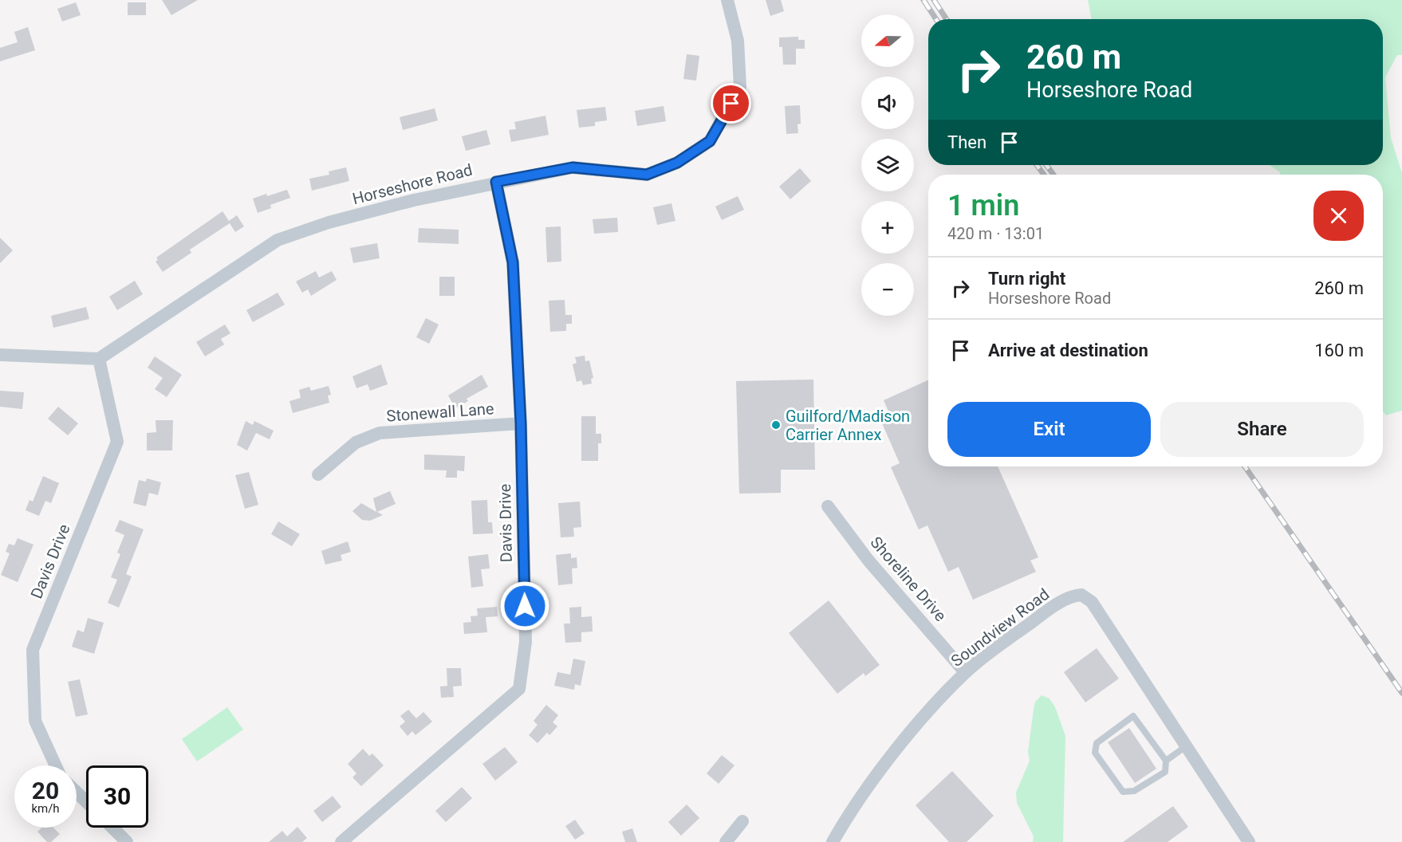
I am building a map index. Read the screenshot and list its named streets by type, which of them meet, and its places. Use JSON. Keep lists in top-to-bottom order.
{
  "streets": {
    "street": [
      "Horseshore Road",
      "Stonewall Lane",
      "Davis Drive",
      "Shoreline Drive",
      "Soundview Road"
    ]
  },
  "crossings": [
    ["Horseshore Road", "Davis Drive"],
    ["Stonewall Lane", "Davis Drive"],
    ["Shoreline Drive", "Soundview Road"]
  ],
  "places": ["Guilford/Madison Carrier Annex"],
  "north": "left",
  "page": {
    "map_buttons": ["+", "−"],
    "turn": ["260 m", "Horseshore Road"],
    "then": "Then",
    "heading": ["1 min", "420 m · 13:01"],
    "list": [
      {
        "name": "Turn right",
        "note": "Horseshore Road",
        "value": "260 m"
      },
      {
        "name": "Arrive at destination",
        "value": "160 m"
      }
    ],
    "buttons": ["Exit", "Share"],
    "speed": "20 km/h",
    "limit": "30"
  }
}
